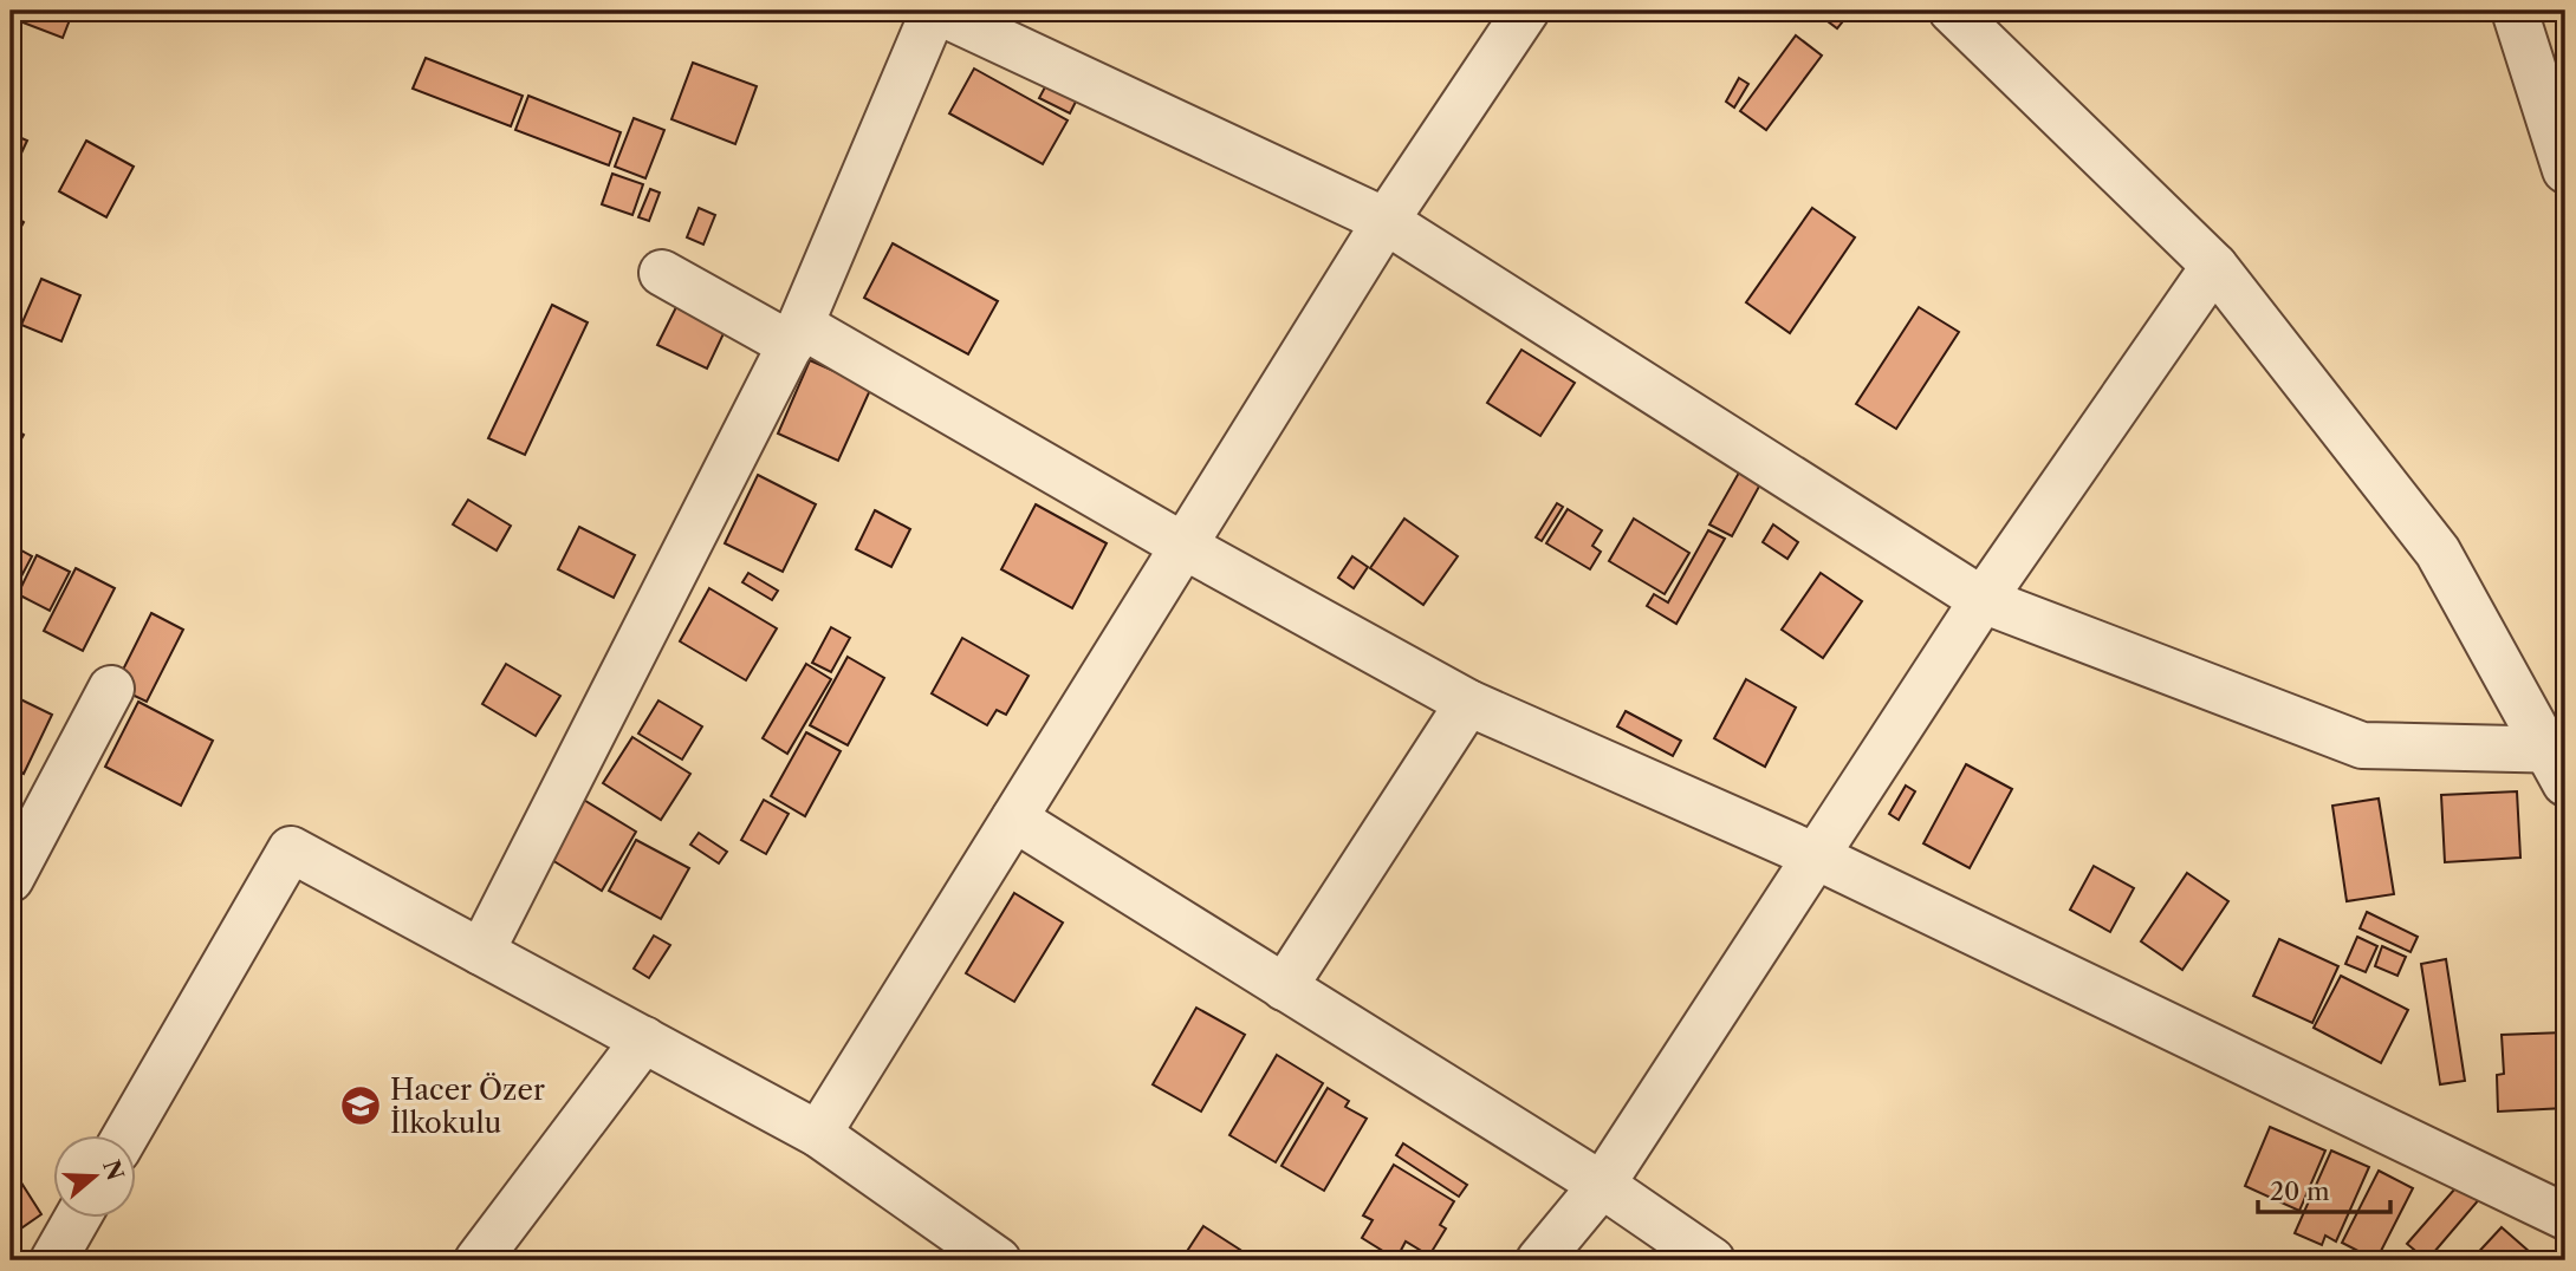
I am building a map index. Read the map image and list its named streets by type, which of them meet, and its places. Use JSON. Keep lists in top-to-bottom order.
{
  "places": {
    "school or university": ["Hacer Özer İlkokulu"]
  },
  "scale_bar": "20 m",
  "north": "right"
}
